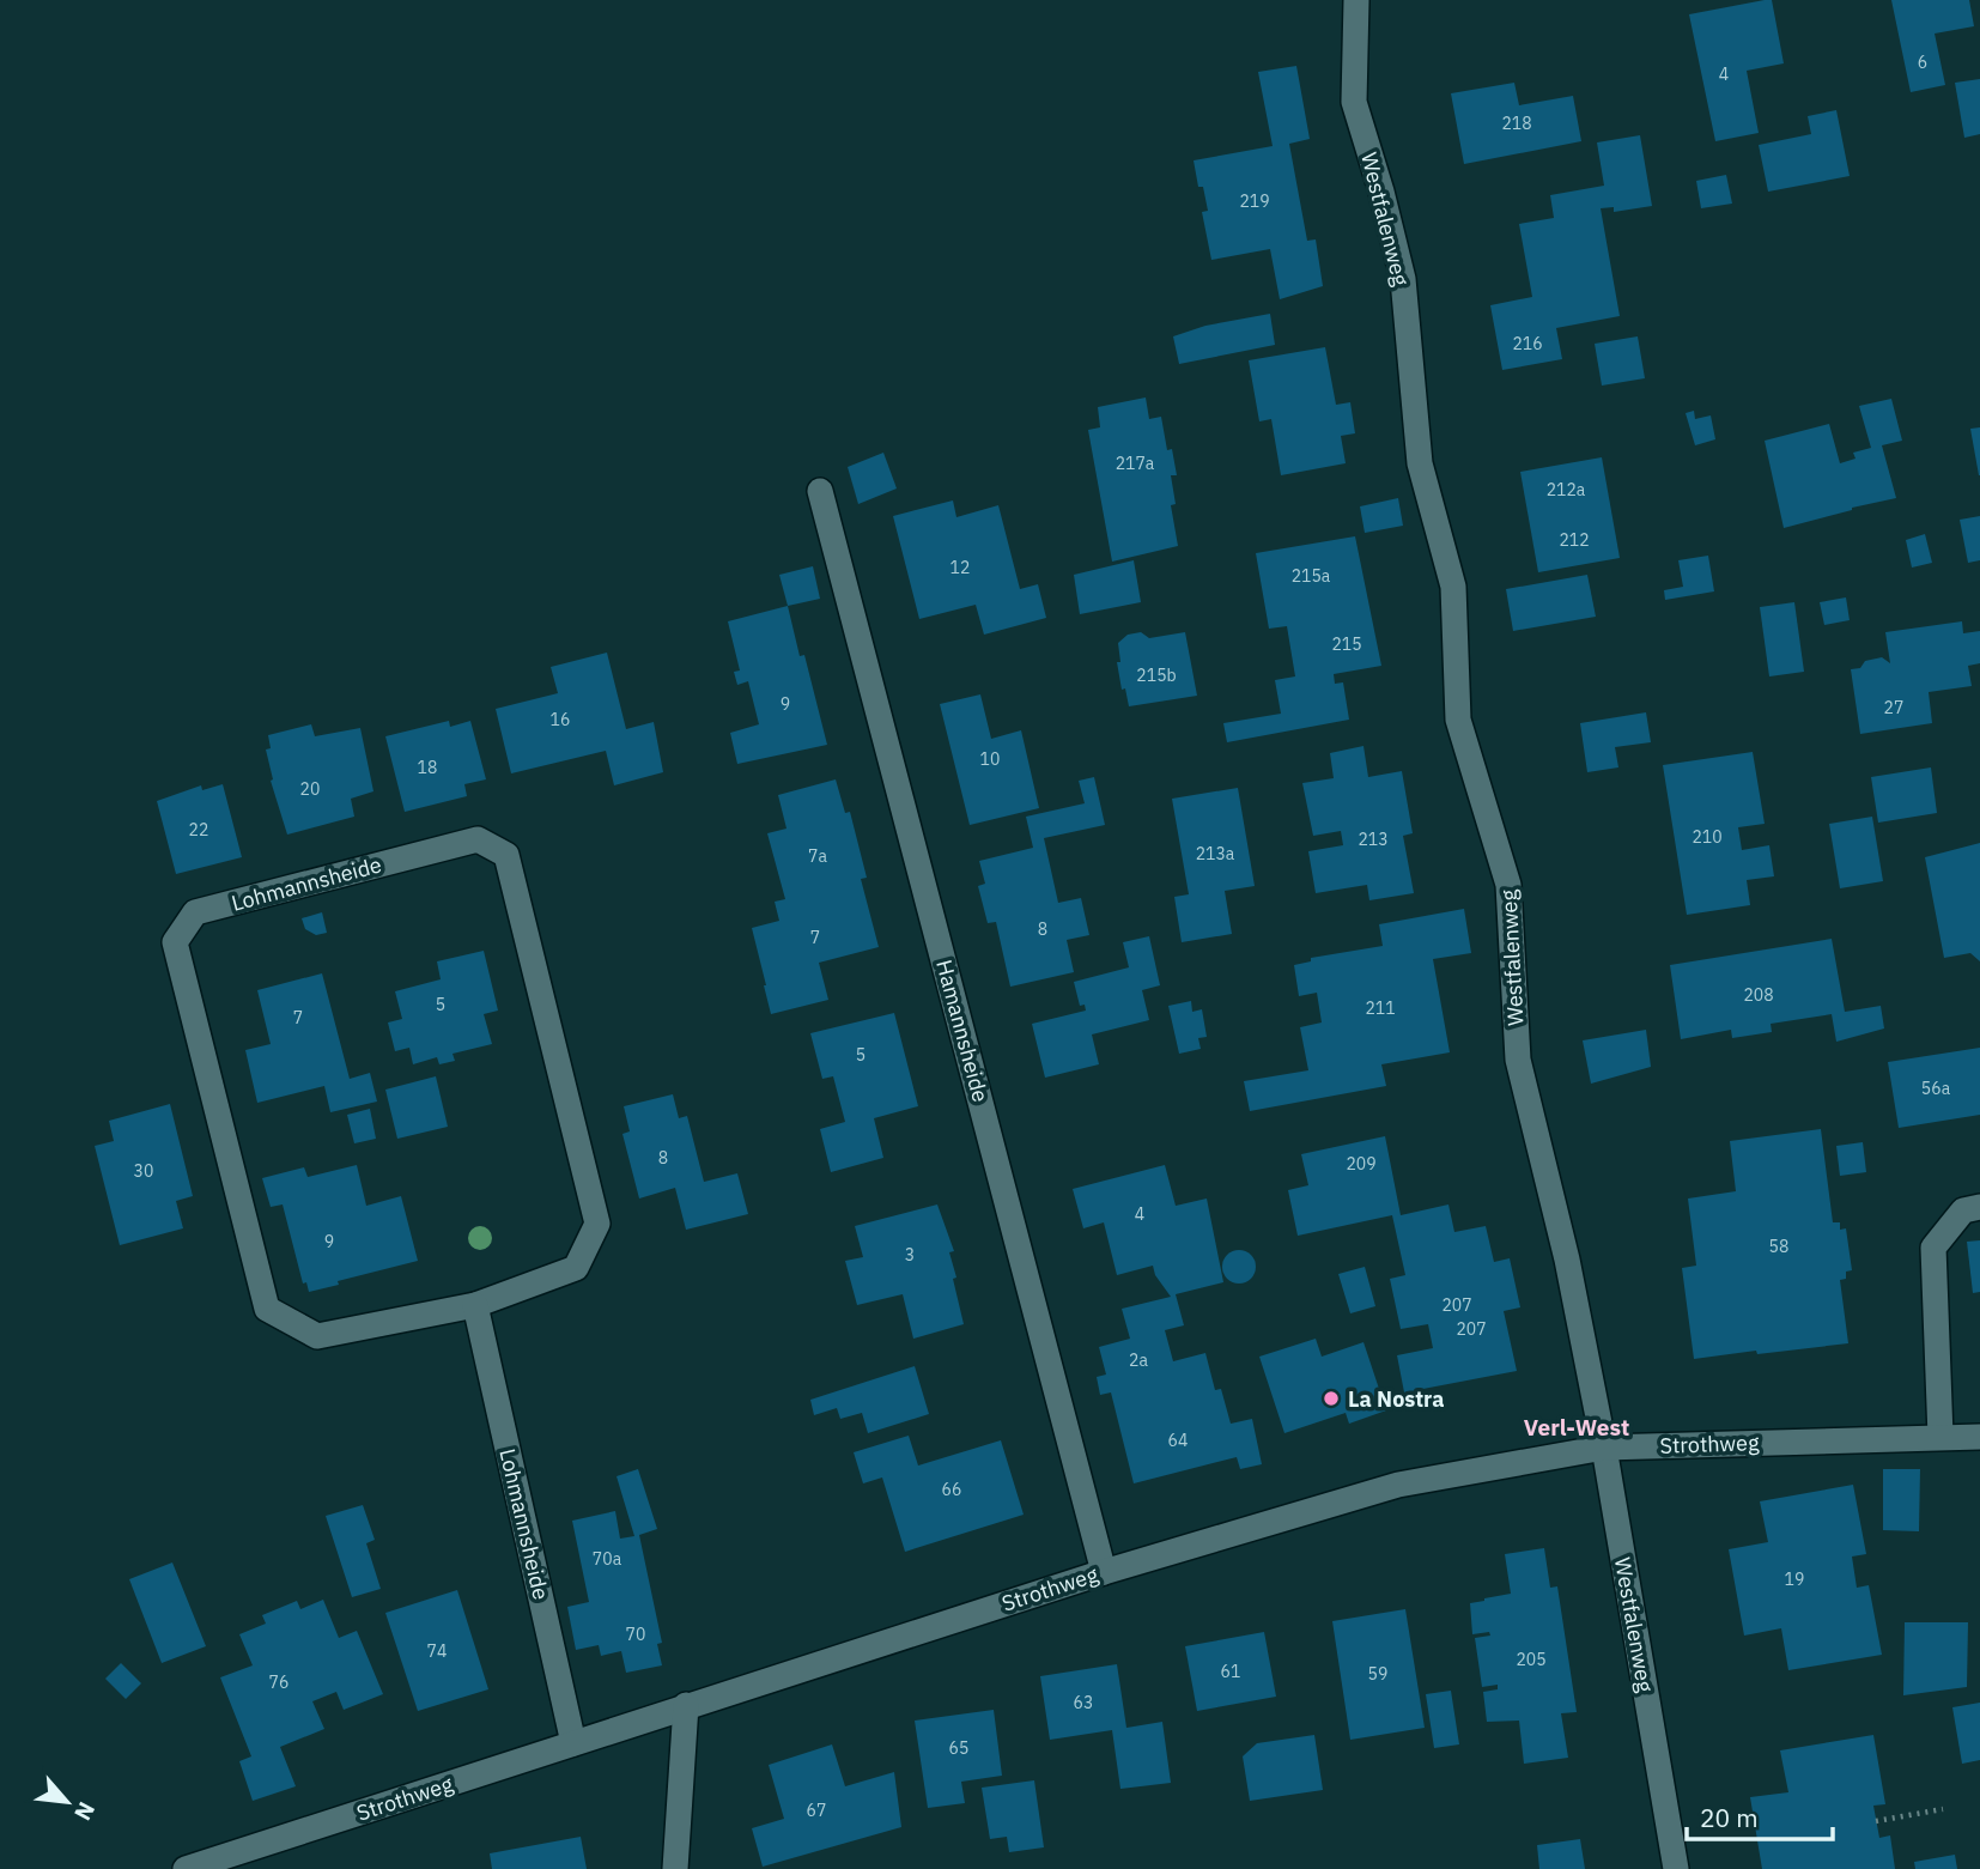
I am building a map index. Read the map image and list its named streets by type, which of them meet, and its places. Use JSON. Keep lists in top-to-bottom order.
{
  "streets": {
    "street": [
      "Westfalenweg",
      "Lohmannsheide",
      "Hamannsheide",
      "Strothweg"
    ]
  },
  "crossings": [
    ["Westfalenweg", "Strothweg"],
    ["Lohmannsheide", "Strothweg"],
    ["Hamannsheide", "Strothweg"]
  ],
  "districts": ["Verl-West"],
  "places": ["La Nostra"],
  "house_numbers": [
    "6",
    "4",
    "218",
    "219",
    "216",
    "217a",
    "212a",
    "212",
    "12",
    "215a",
    "215",
    "215b",
    "9",
    "27",
    "16",
    "10",
    "18",
    "20",
    "22",
    "210",
    "213",
    "213a",
    "7a",
    "8",
    "7",
    "208",
    "5",
    "211",
    "7",
    "5",
    "56a",
    "8",
    "209",
    "30",
    "4",
    "9",
    "58",
    "3",
    "207",
    "207",
    "2a",
    "64",
    "66",
    "70a",
    "19",
    "70",
    "74",
    "205",
    "61",
    "59",
    "76",
    "63",
    "65",
    "67"
  ],
  "scale_bar": "20 m",
  "north": "bottom right"
}
